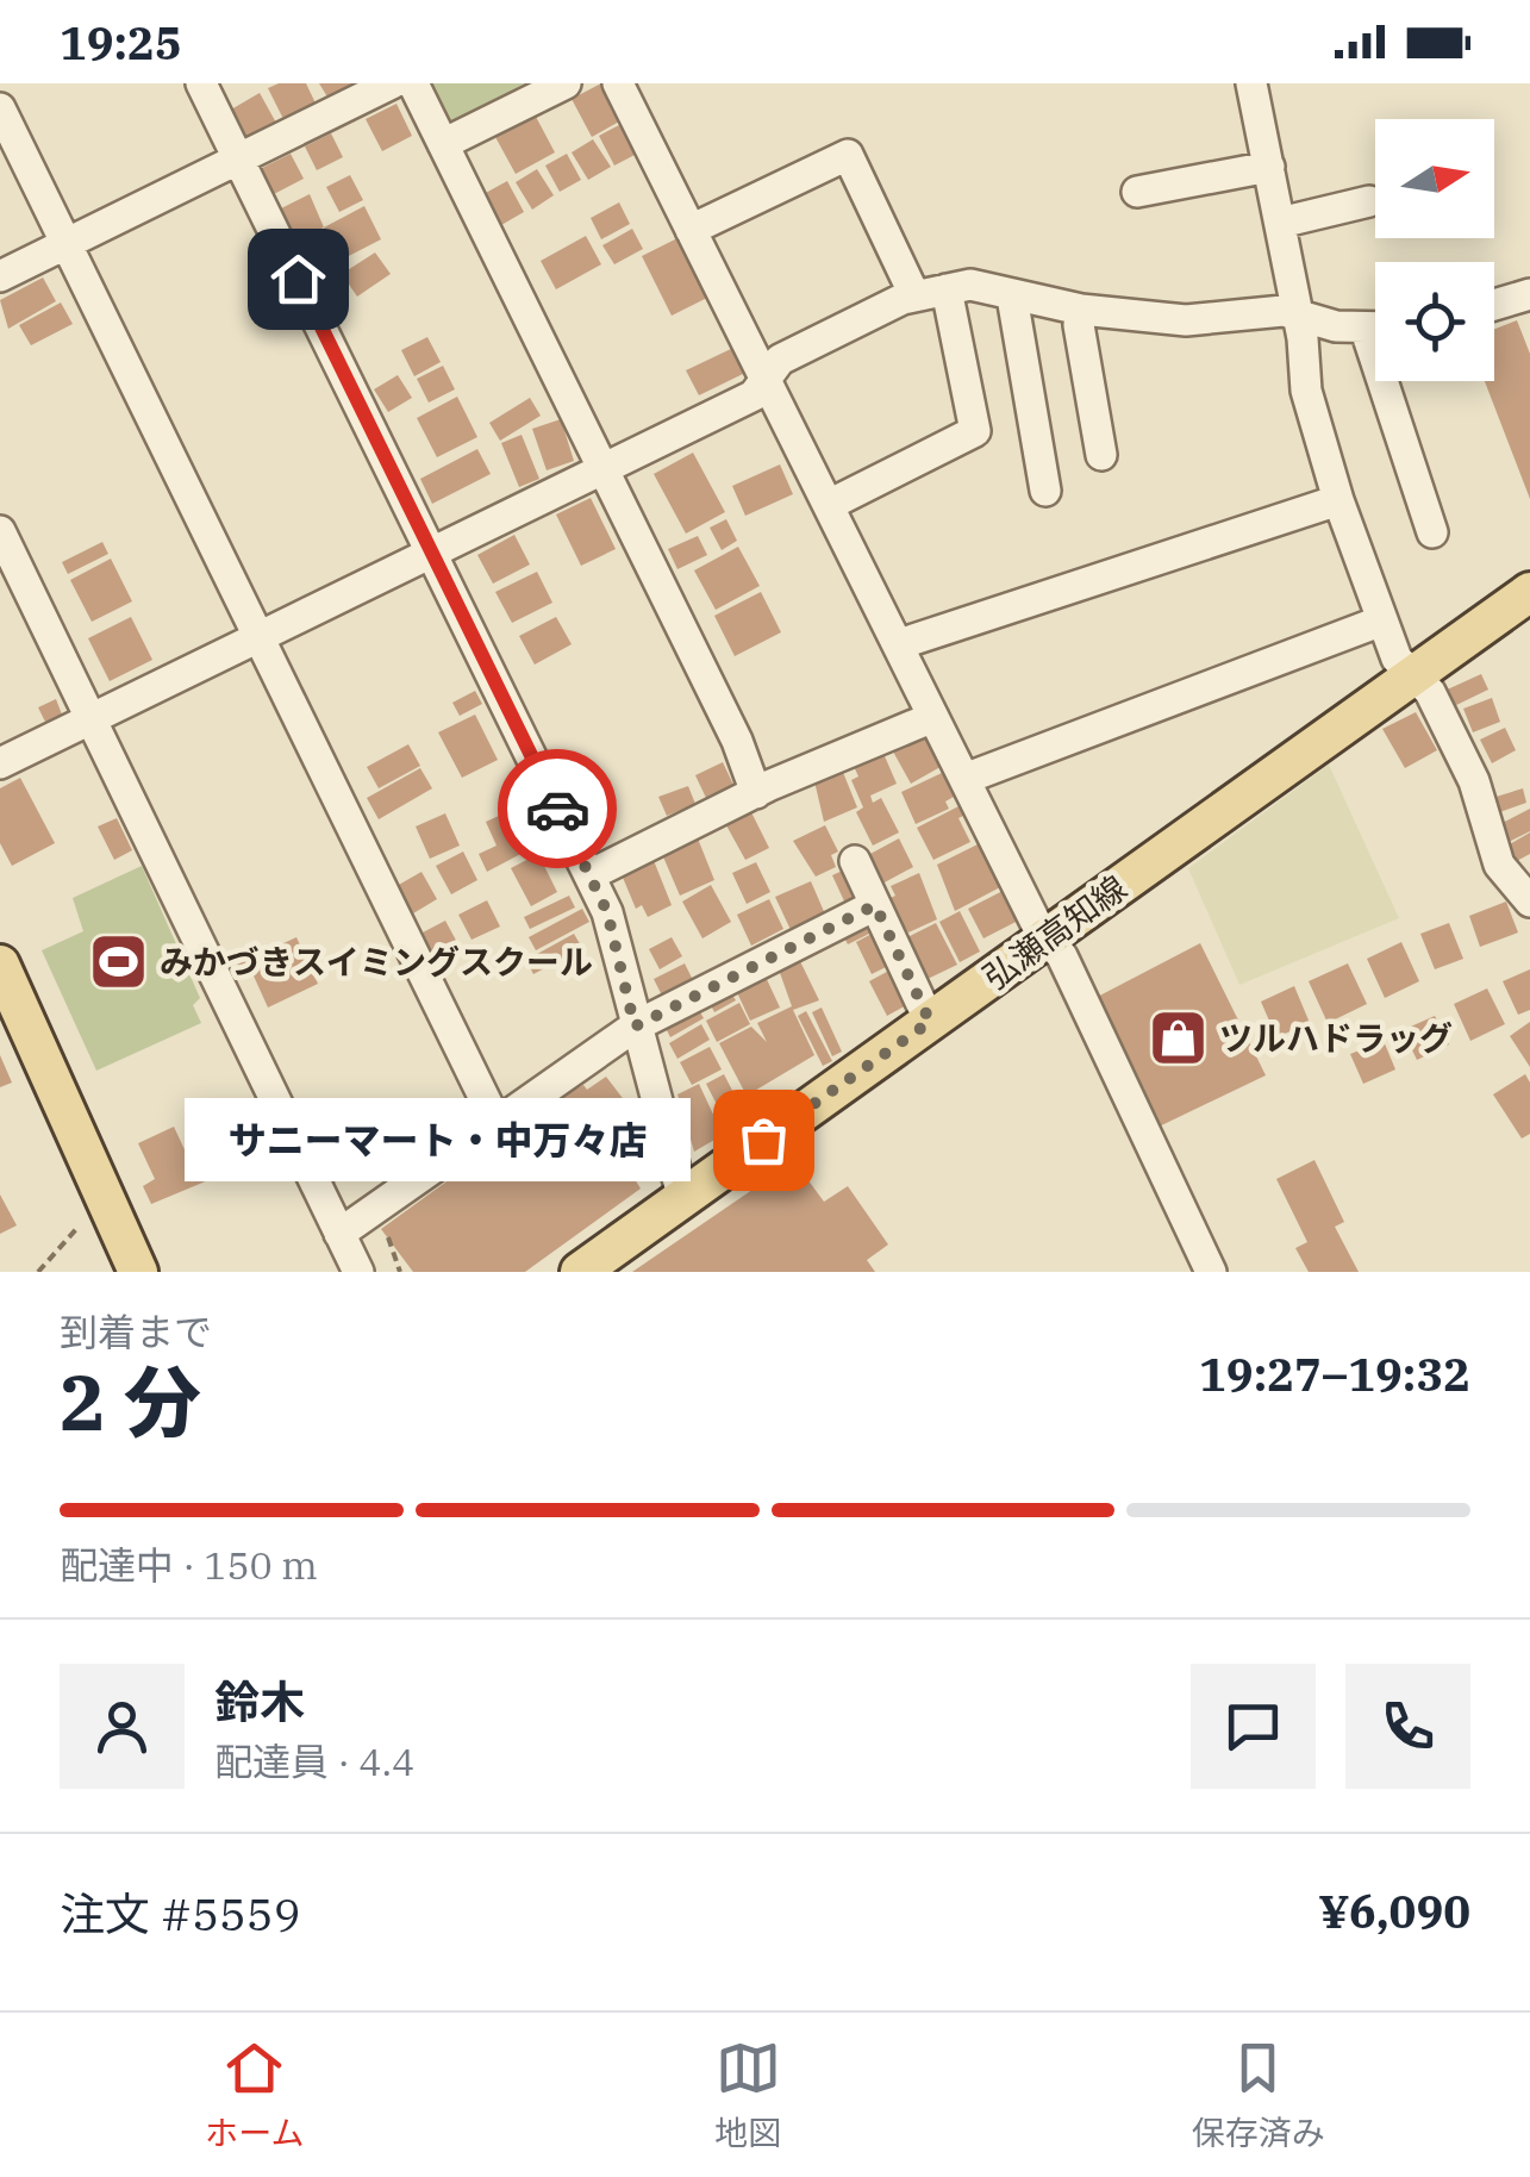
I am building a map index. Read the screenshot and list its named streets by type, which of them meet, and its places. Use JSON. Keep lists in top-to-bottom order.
{
  "streets": {
    "main road": ["弘瀬高知線"]
  },
  "places": {
    "sports": ["みかづきスイミングスクール"],
    "shop": ["ツルハドラッグ"],
    "other": ["サニーマート・中万々店"]
  },
  "north": "right",
  "page": {
    "status": "19:25",
    "bubble": "サニーマート・中万々店",
    "heading": ["2 分", "到着まで", "19:27–19:32"],
    "panel": [
      "鈴木",
      "配達員 · 4.4",
      "注文 #5559",
      "¥6,090"
    ],
    "bar": "配達中 · 150 m",
    "tabs": ["ホーム", "地図", "保存済み"]
  }
}
